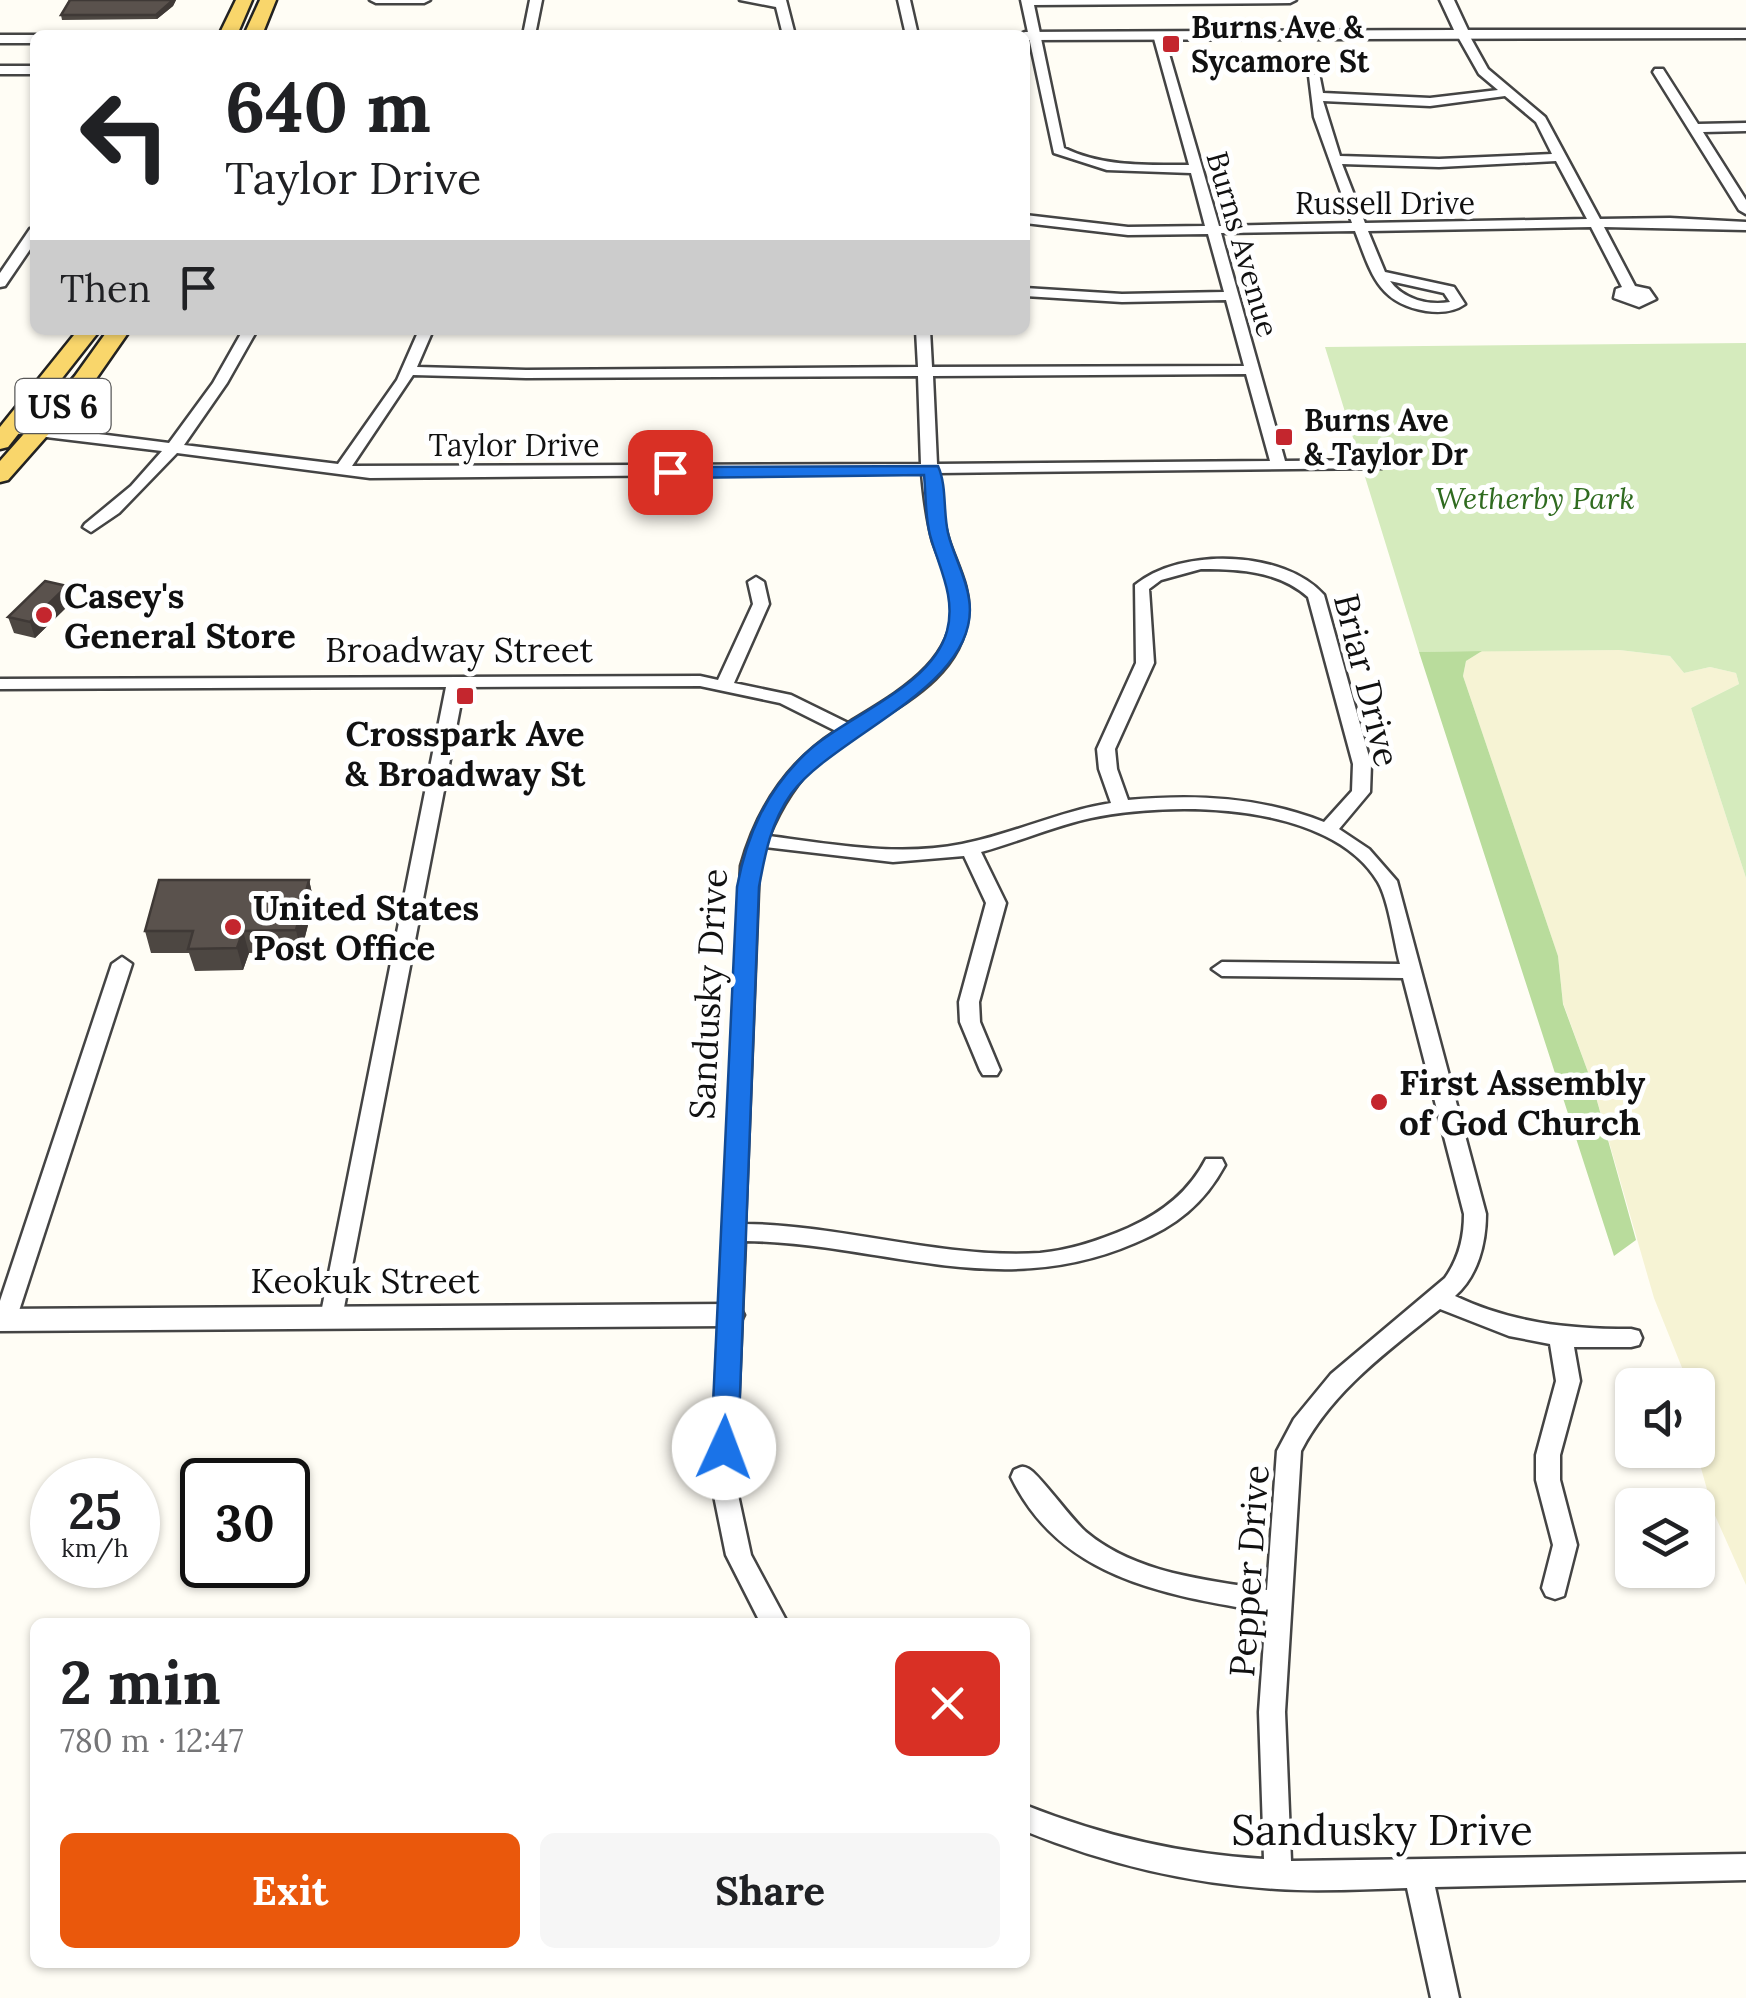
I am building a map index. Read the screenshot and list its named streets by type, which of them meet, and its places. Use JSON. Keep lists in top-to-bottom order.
{
  "streets": {
    "main road": ["US 6"],
    "street": [
      "Russell Drive",
      "Burns Avenue",
      "Taylor Drive",
      "Broadway Street",
      "Briar Drive",
      "Sandusky Drive",
      "Keokuk Street",
      "Pepper Drive"
    ]
  },
  "crossings": [
    ["Russell Drive", "Burns Avenue"],
    ["Burns Avenue", "Taylor Drive"],
    ["US 6", "Taylor Drive"],
    ["Taylor Drive", "Sandusky Drive"],
    ["Broadway Street", "Sandusky Drive"],
    ["Briar Drive", "Pepper Drive"],
    ["Sandusky Drive", "Keokuk Street"],
    ["Sandusky Drive", "Pepper Drive"]
  ],
  "parks": ["Wetherby Park"],
  "places": {
    "transit": ["Burns Ave & Sycamore St", "Burns Ave & Taylor Dr", "Crosspark Ave & Broadway St"],
    "other": ["Casey's General Store", "United States Post Office", "First Assembly of God Church"]
  },
  "page": {
    "turn": ["640 m", "Taylor Drive"],
    "then": "Then",
    "speed": "25 km/h",
    "limit": "30",
    "heading": ["2 min", "780 m · 12:47"],
    "buttons": ["Exit", "Share"]
  }
}
